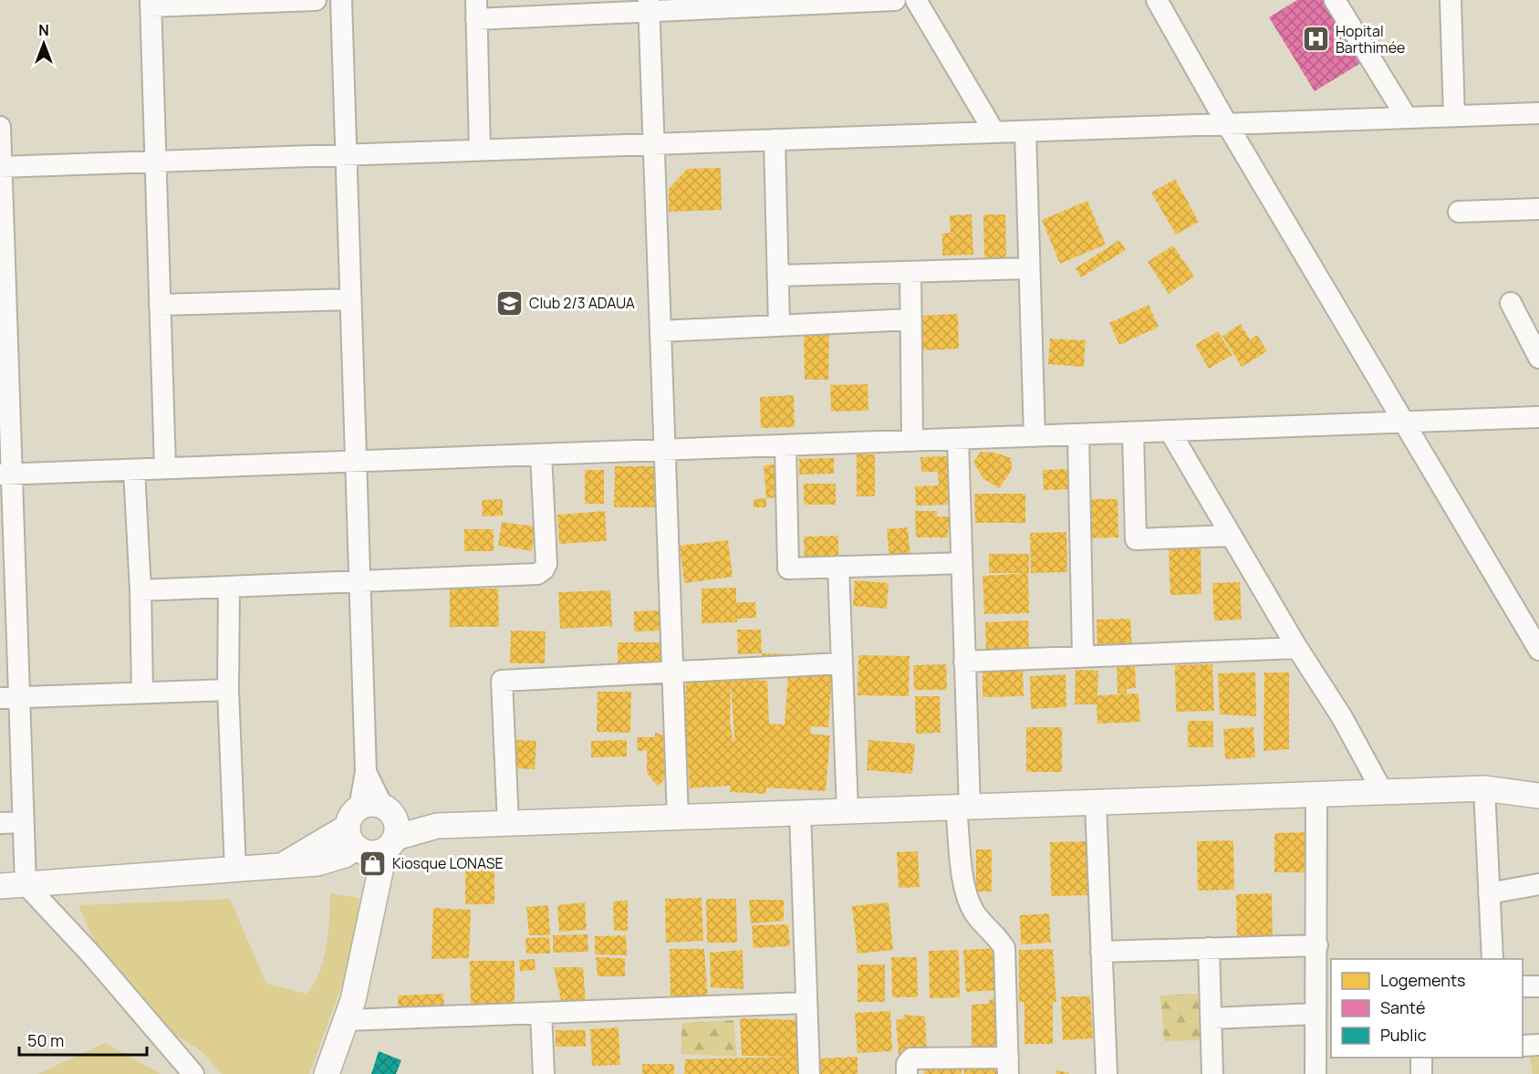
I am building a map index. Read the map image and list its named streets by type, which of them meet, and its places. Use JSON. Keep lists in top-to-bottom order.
{
  "places": {
    "hospital": ["Hopital Barthimée"],
    "school or university": ["Club 2/3 ADAUA"],
    "shop": ["Kiosque LONASE"]
  },
  "legend": ["Logements", "Santé", "Public"],
  "scale_bar": "50 m",
  "north": "top"
}
